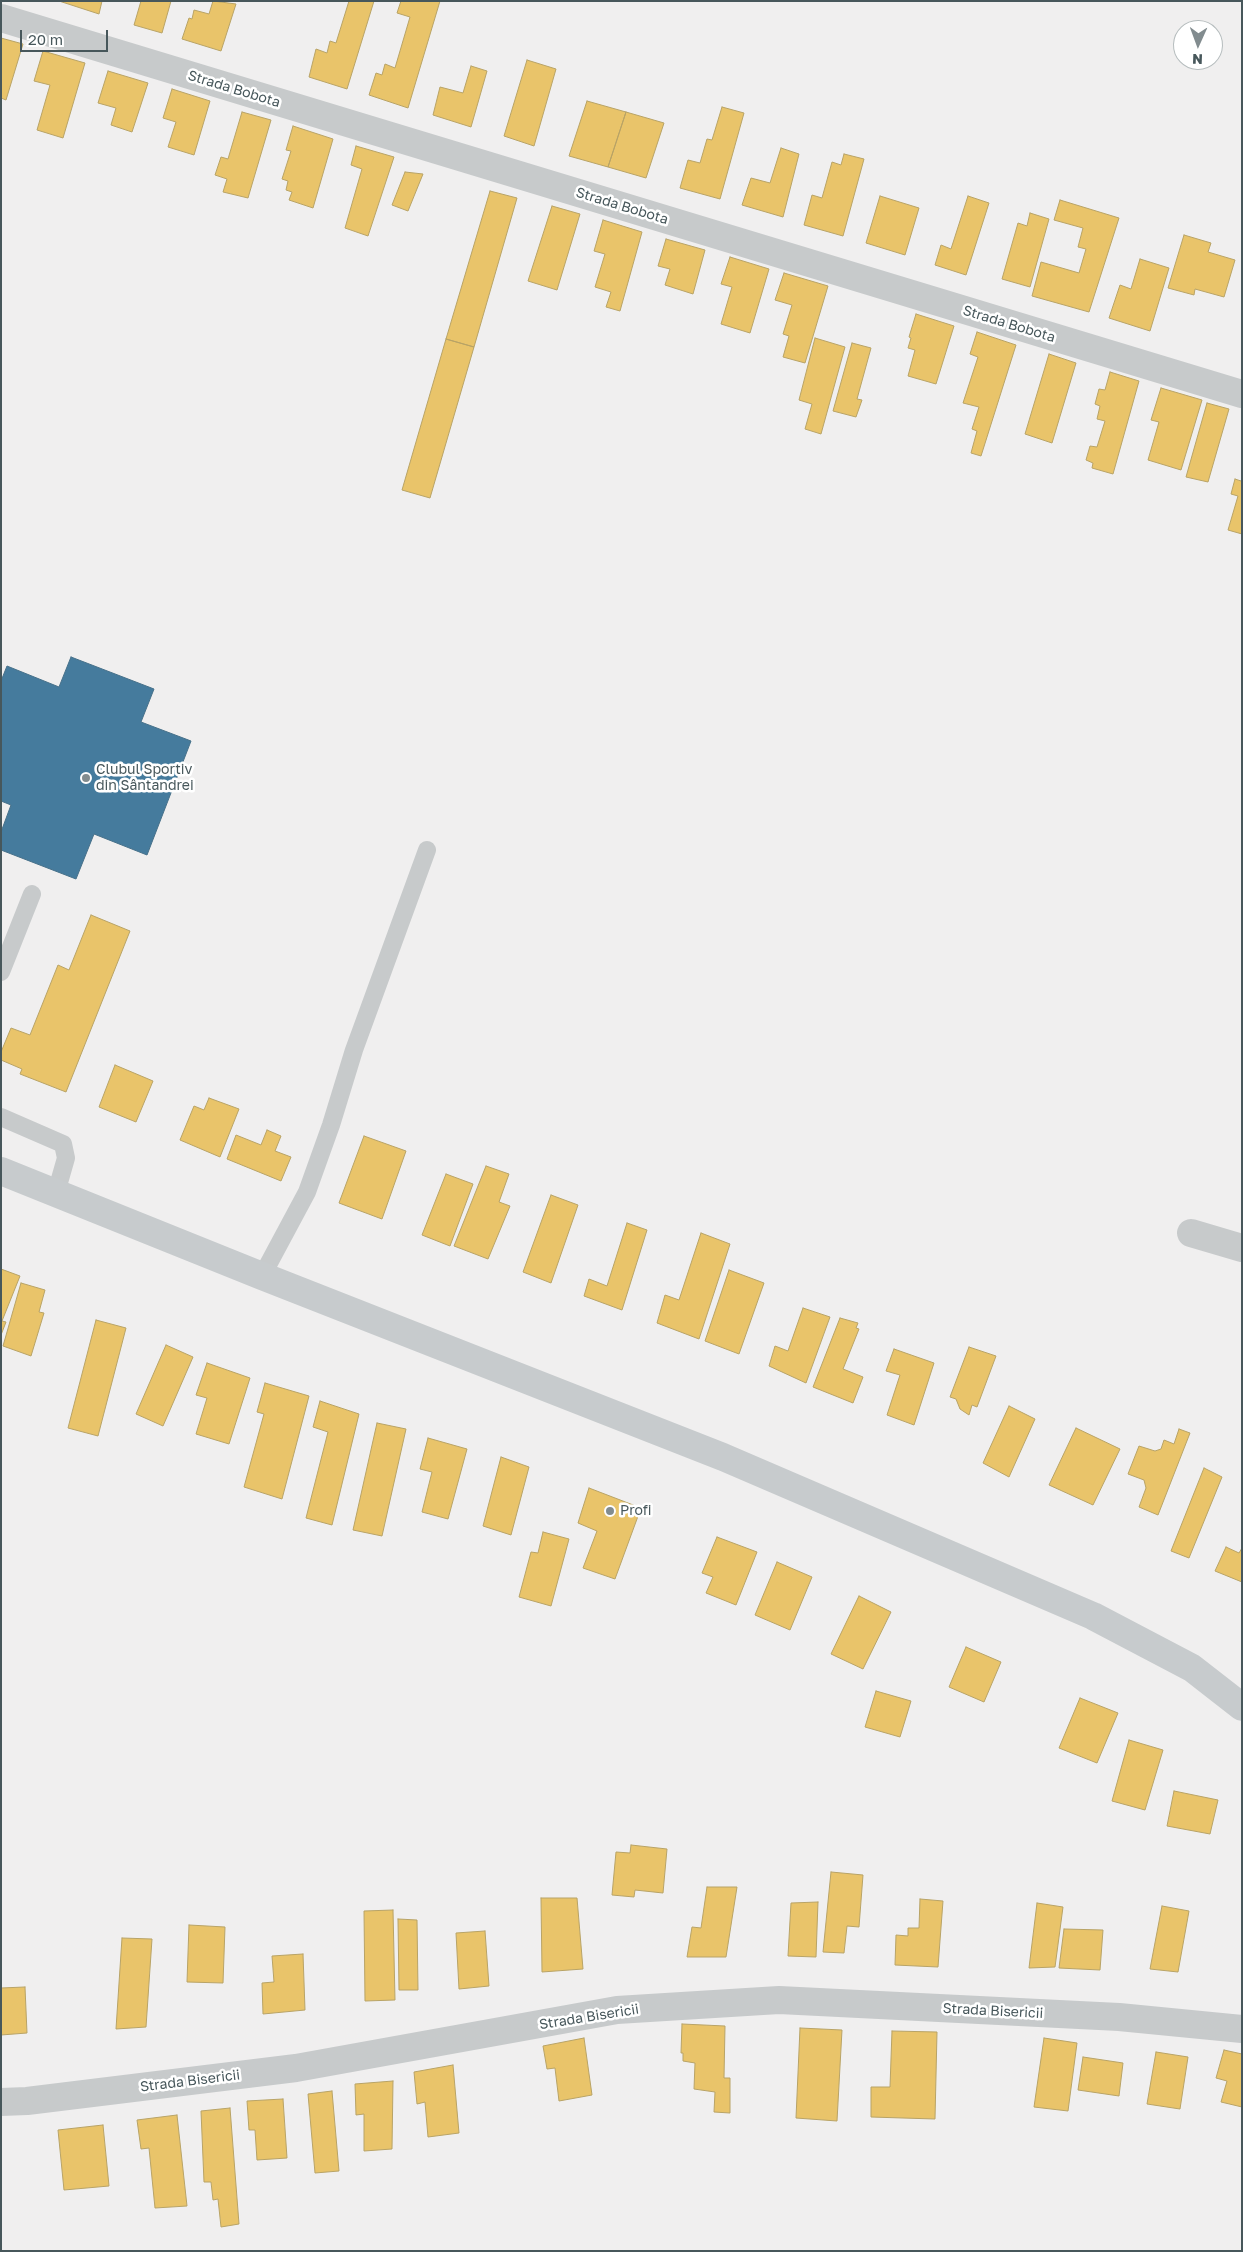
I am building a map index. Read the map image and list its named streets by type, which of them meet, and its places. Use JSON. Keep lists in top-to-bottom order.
{
  "streets": {
    "street": ["Strada Bobota", "Strada Bisericii"]
  },
  "places": ["Clubul Sportiv din Sântandrei", "Profi"],
  "scale_bar": "20 m",
  "north": "bottom"
}
